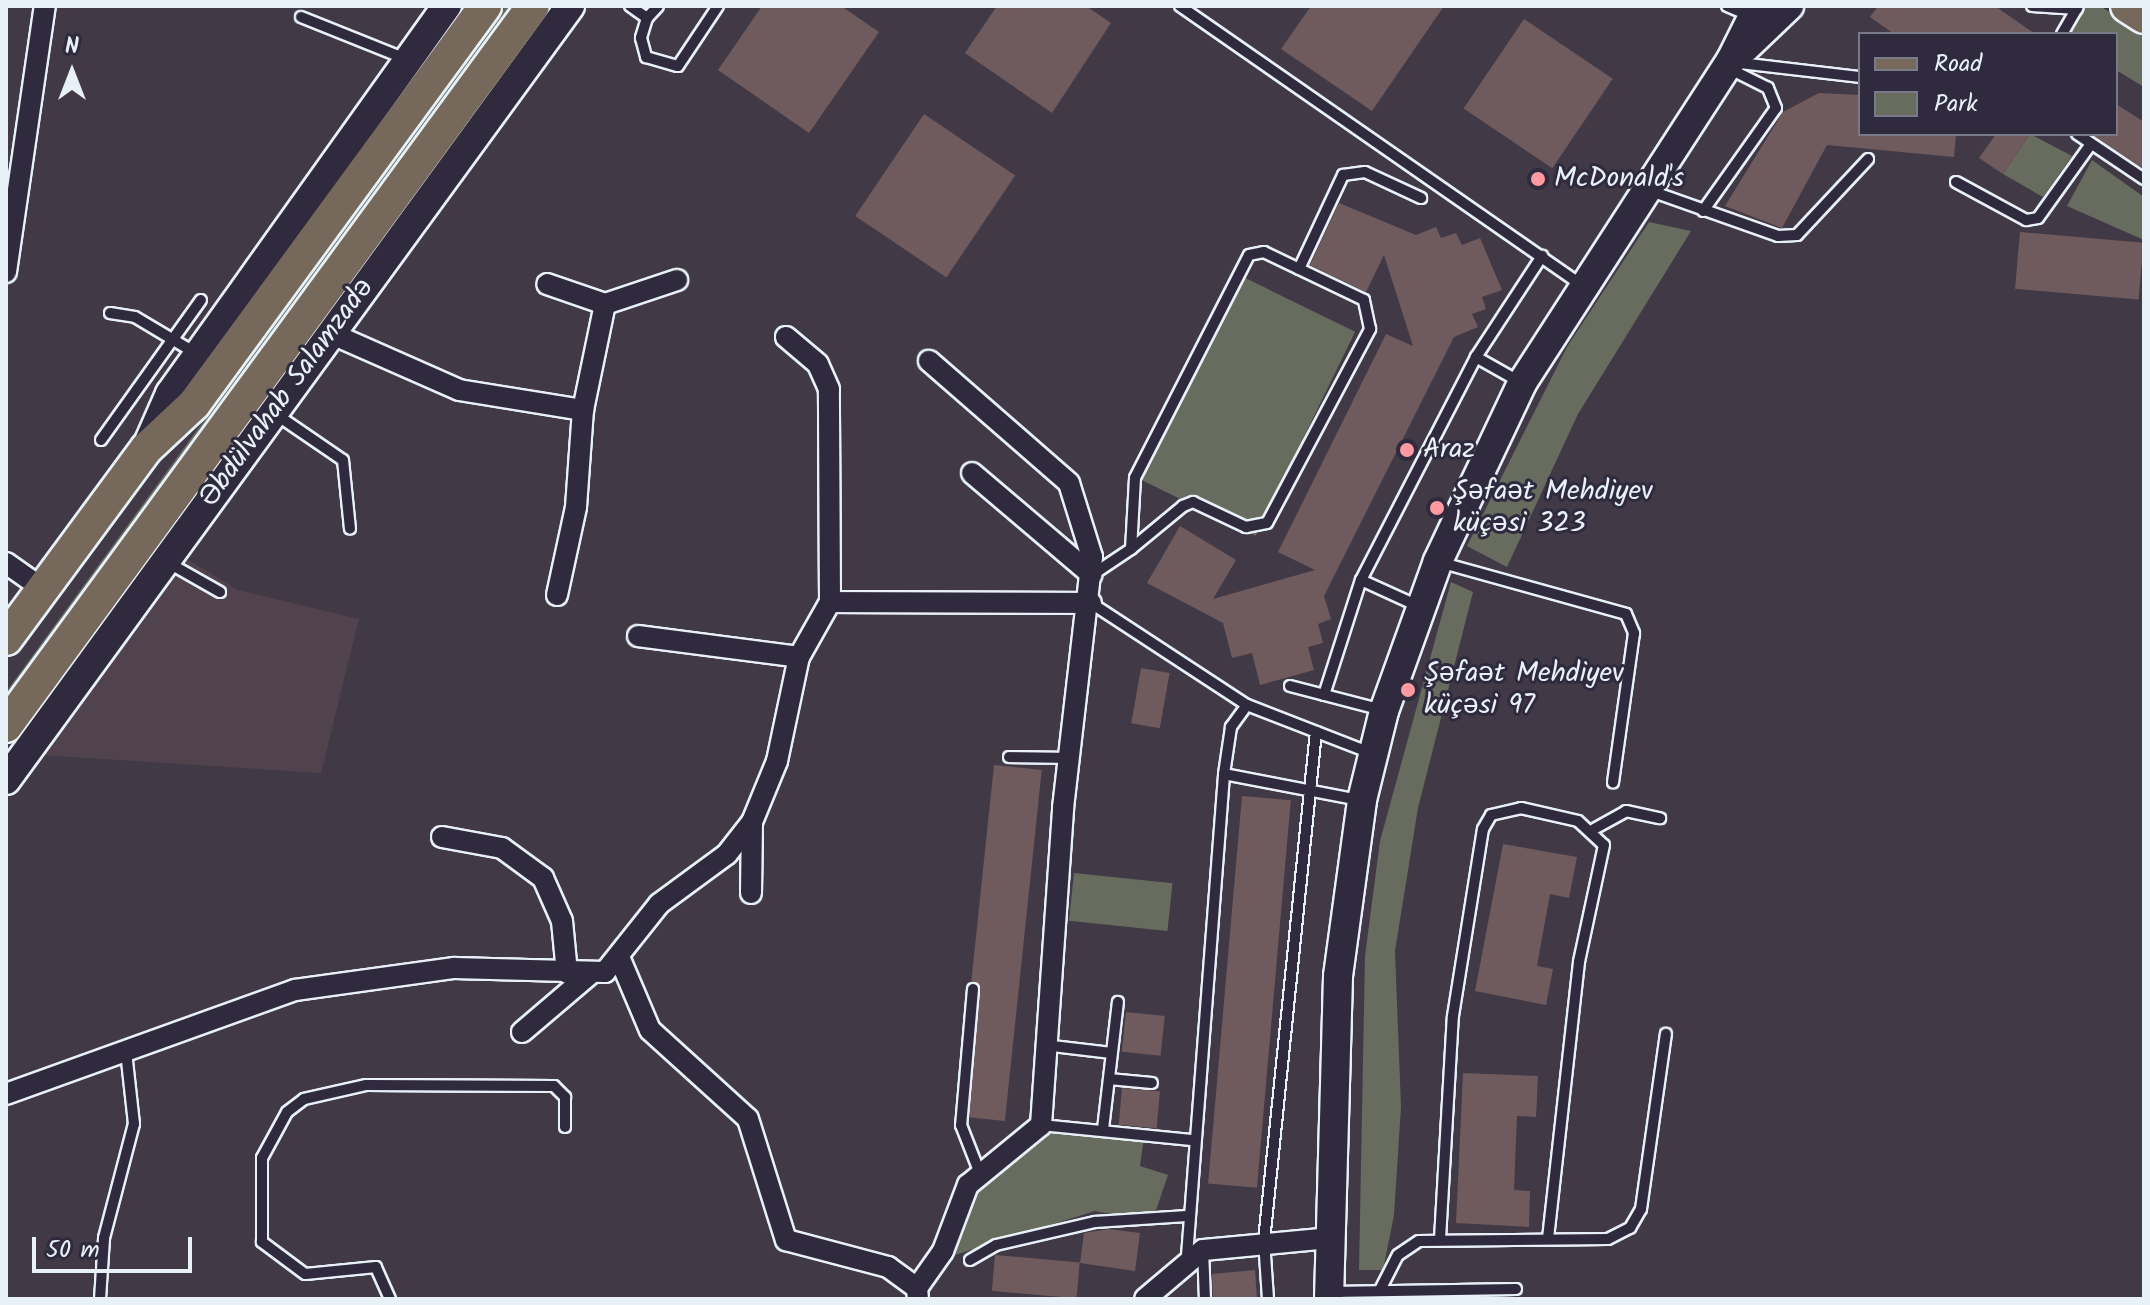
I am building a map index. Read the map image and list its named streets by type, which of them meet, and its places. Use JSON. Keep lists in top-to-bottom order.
{
  "streets": {
    "main road": ["Əbdülvahab Salamzadə"]
  },
  "places": [
    "McDonald's",
    "Araz",
    "Şəfaət Mehdiyev küçəsi 323",
    "Şəfaət Mehdiyev küçəsi 97"
  ],
  "legend": ["Road", "Park"],
  "scale_bar": "50 m",
  "north": "top"
}
